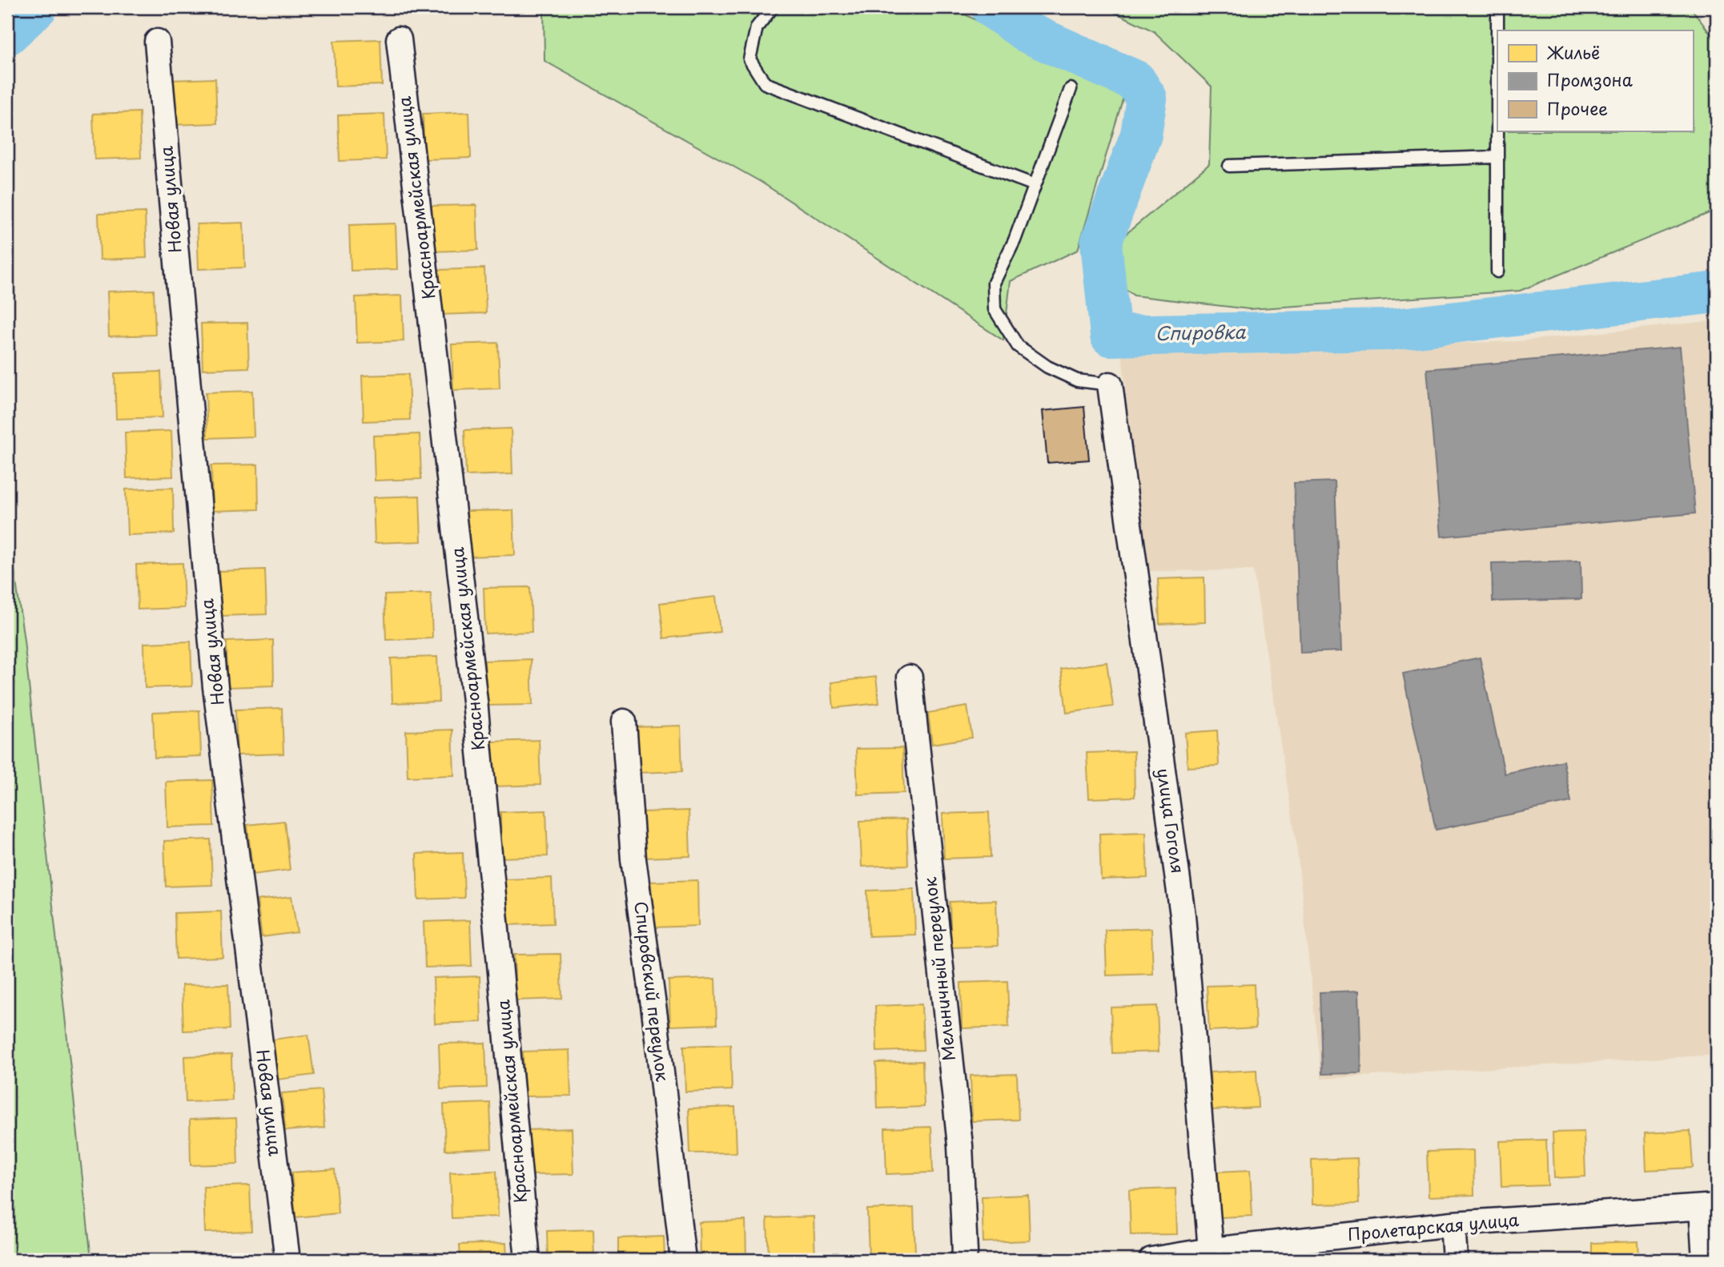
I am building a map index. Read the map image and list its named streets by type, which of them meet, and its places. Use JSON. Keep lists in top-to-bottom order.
{
  "streets": {
    "street": [
      "Красноармейская улица",
      "Новая улица",
      "улица Гоголя",
      "Мельничный переулок",
      "Спировский переулок",
      "Пролетарская улица"
    ]
  },
  "crossings": [
    ["улица Гоголя", "Пролетарская улица"]
  ],
  "water": ["Спировка"],
  "legend": ["Жильё", "Промзона", "Прочее"]
}
